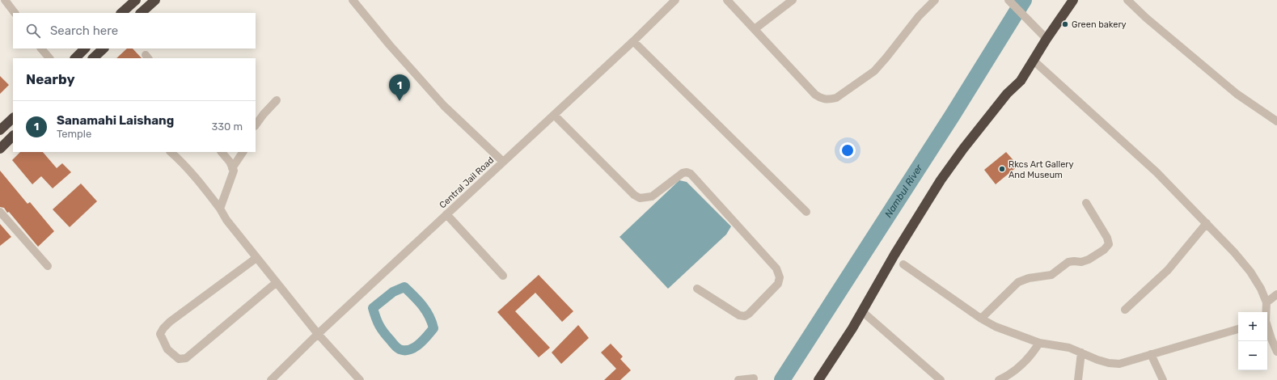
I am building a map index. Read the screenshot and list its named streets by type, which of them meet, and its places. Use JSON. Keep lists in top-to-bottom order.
{
  "streets": {
    "street": ["Central Jail Road"]
  },
  "water": ["Nambul River"],
  "places": ["Green bakery", "Rkcs Art Gallery And Museum"],
  "page": {
    "search": "Search here",
    "heading": "Nearby",
    "pins": "1",
    "list": [
      {
        "mark": "1",
        "name": "Sanamahi Laishang",
        "note": "Temple",
        "value": "330 m"
      }
    ],
    "map_buttons": ["+", "−"]
  }
}
